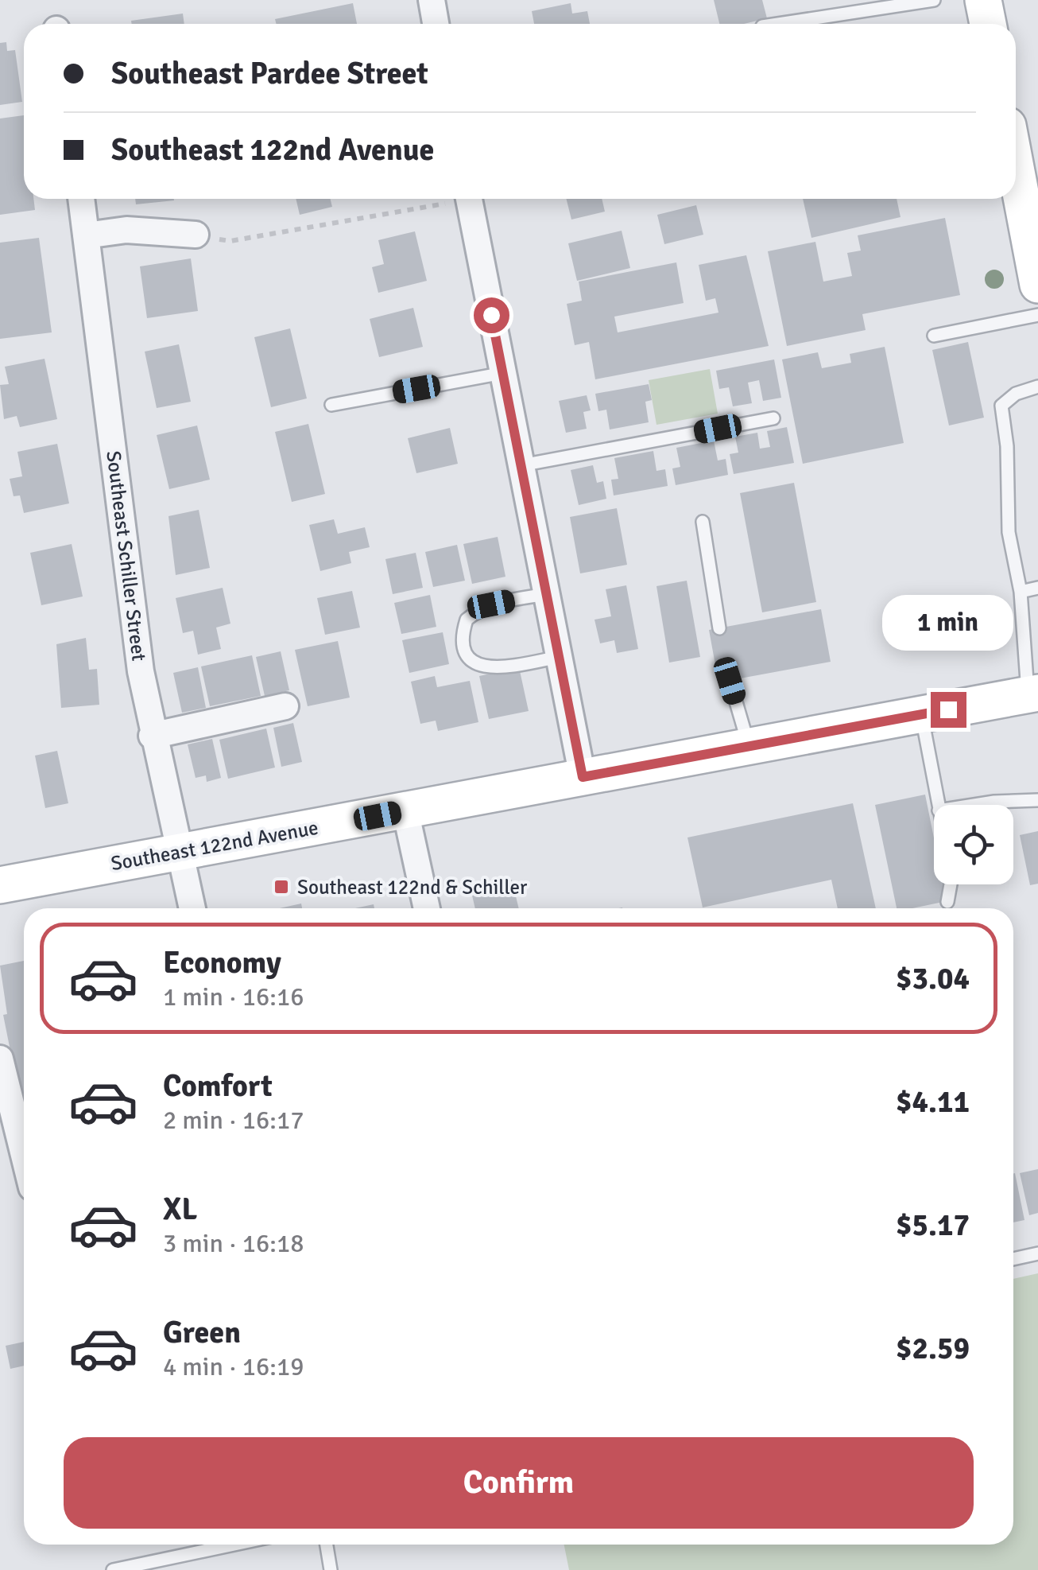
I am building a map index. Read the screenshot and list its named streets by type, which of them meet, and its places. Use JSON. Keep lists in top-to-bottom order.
{
  "streets": {
    "main road": ["Southeast 122nd Avenue"],
    "street": ["Southeast Schiller Street"]
  },
  "crossings": [
    ["Southeast Schiller Street", "Southeast 122nd Avenue"]
  ],
  "places": {
    "transit": ["Southeast 122nd & Schiller"]
  },
  "page": {
    "banner": ["Southeast Pardee Street", "Southeast 122nd Avenue"],
    "bubble": "1 min",
    "list": [
      {
        "name": "Economy",
        "note": "1 min · 16:16",
        "value": "$3.04"
      },
      {
        "name": "Comfort",
        "note": "2 min · 16:17",
        "value": "$4.11"
      },
      {
        "name": "XL",
        "note": "3 min · 16:18",
        "value": "$5.17"
      },
      {
        "name": "Green",
        "note": "4 min · 16:19",
        "value": "$2.59"
      }
    ],
    "buttons": "Confirm"
  }
}
